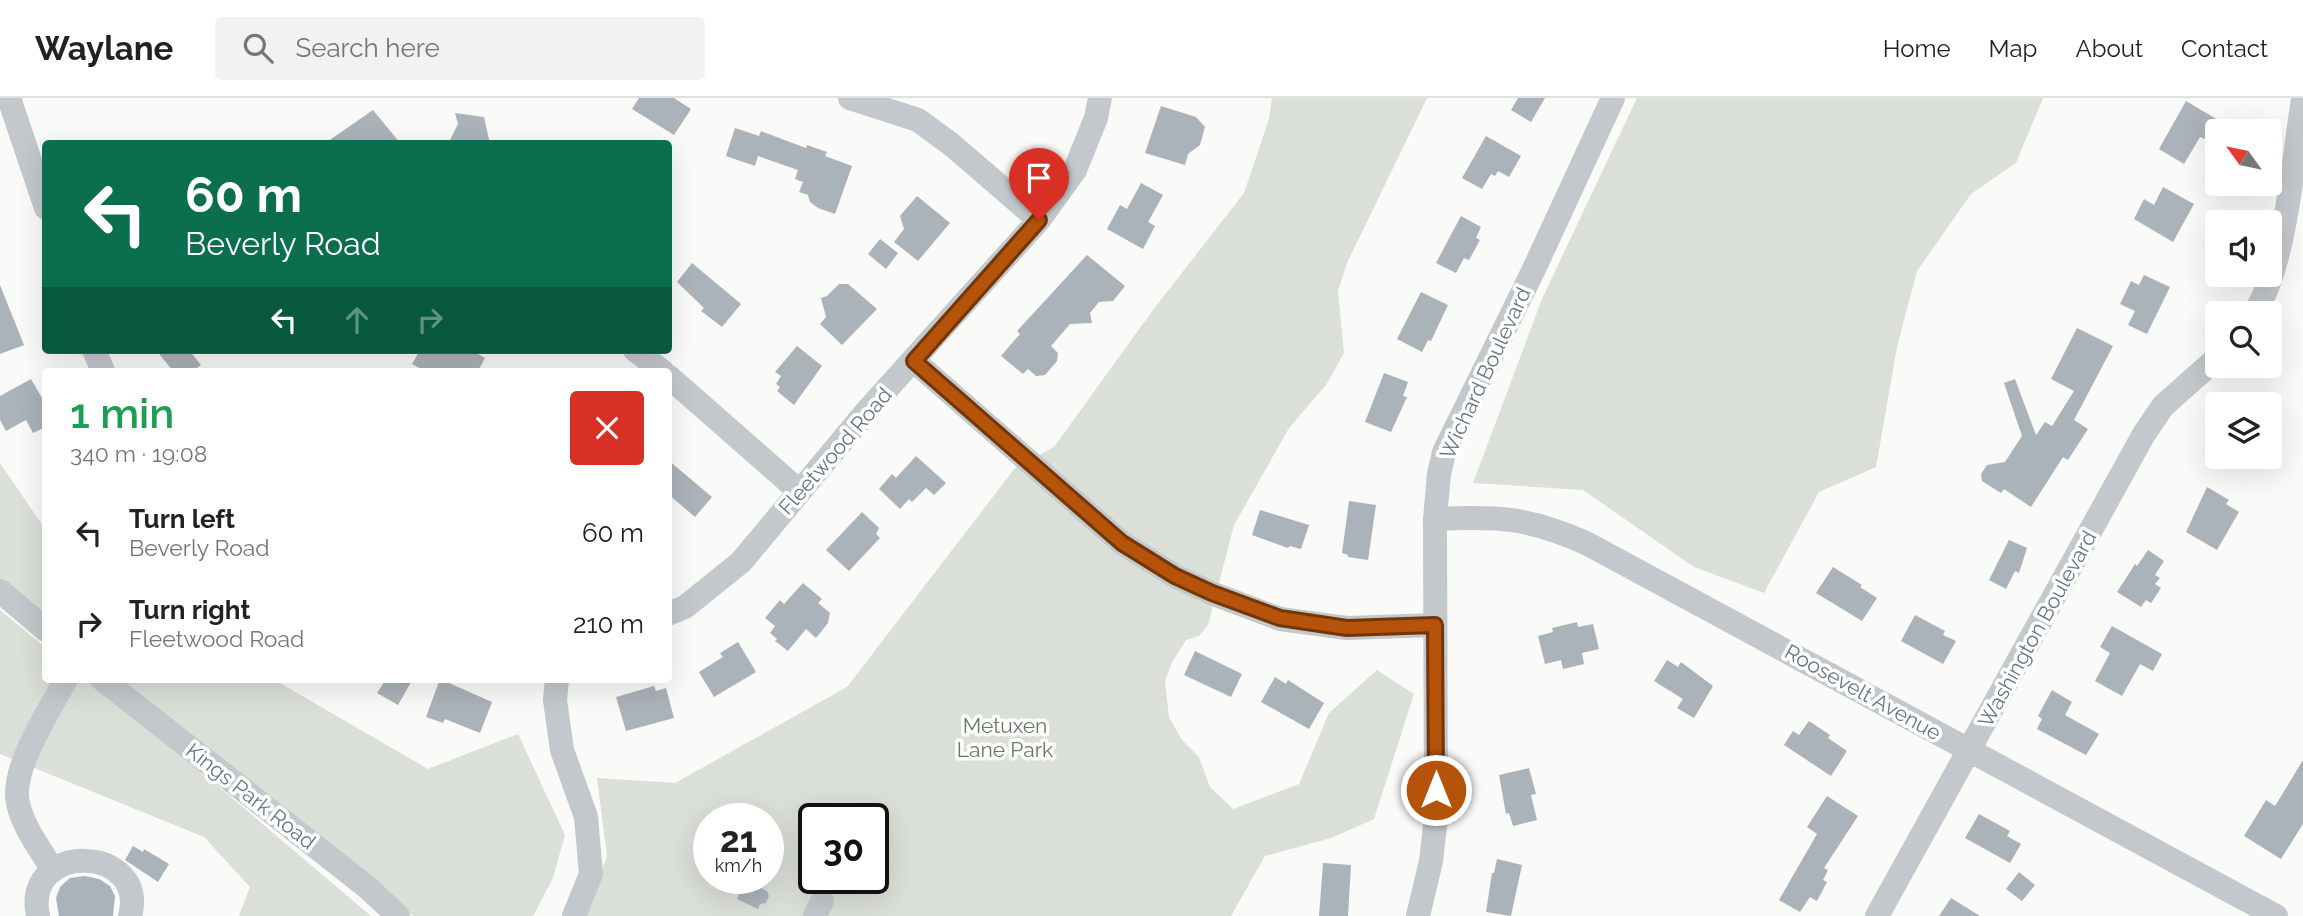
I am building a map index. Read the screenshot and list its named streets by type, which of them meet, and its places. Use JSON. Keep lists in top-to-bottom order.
{
  "streets": {
    "street": [
      "Wichard Boulevard",
      "Fleetwood Road",
      "Washington Boulevard",
      "Roosevelt Avenue",
      "Kings Park Road"
    ]
  },
  "crossings": [
    ["Wichard Boulevard", "Roosevelt Avenue"],
    ["Washington Boulevard", "Roosevelt Avenue"]
  ],
  "parks": ["Metuxen Lane Park"],
  "north": "top left",
  "page": {
    "header": "Waylane",
    "search": "Search here",
    "nav": [
      "Home",
      "Map",
      "About",
      "Contact"
    ],
    "turn": ["60 m", "Beverly Road"],
    "heading": ["1 min", "340 m · 19:08"],
    "list": [
      {
        "name": "Turn left",
        "note": "Beverly Road",
        "value": "60 m"
      },
      {
        "name": "Turn right",
        "note": "Fleetwood Road",
        "value": "210 m"
      }
    ],
    "speed": "21 km/h",
    "limit": "30"
  }
}
